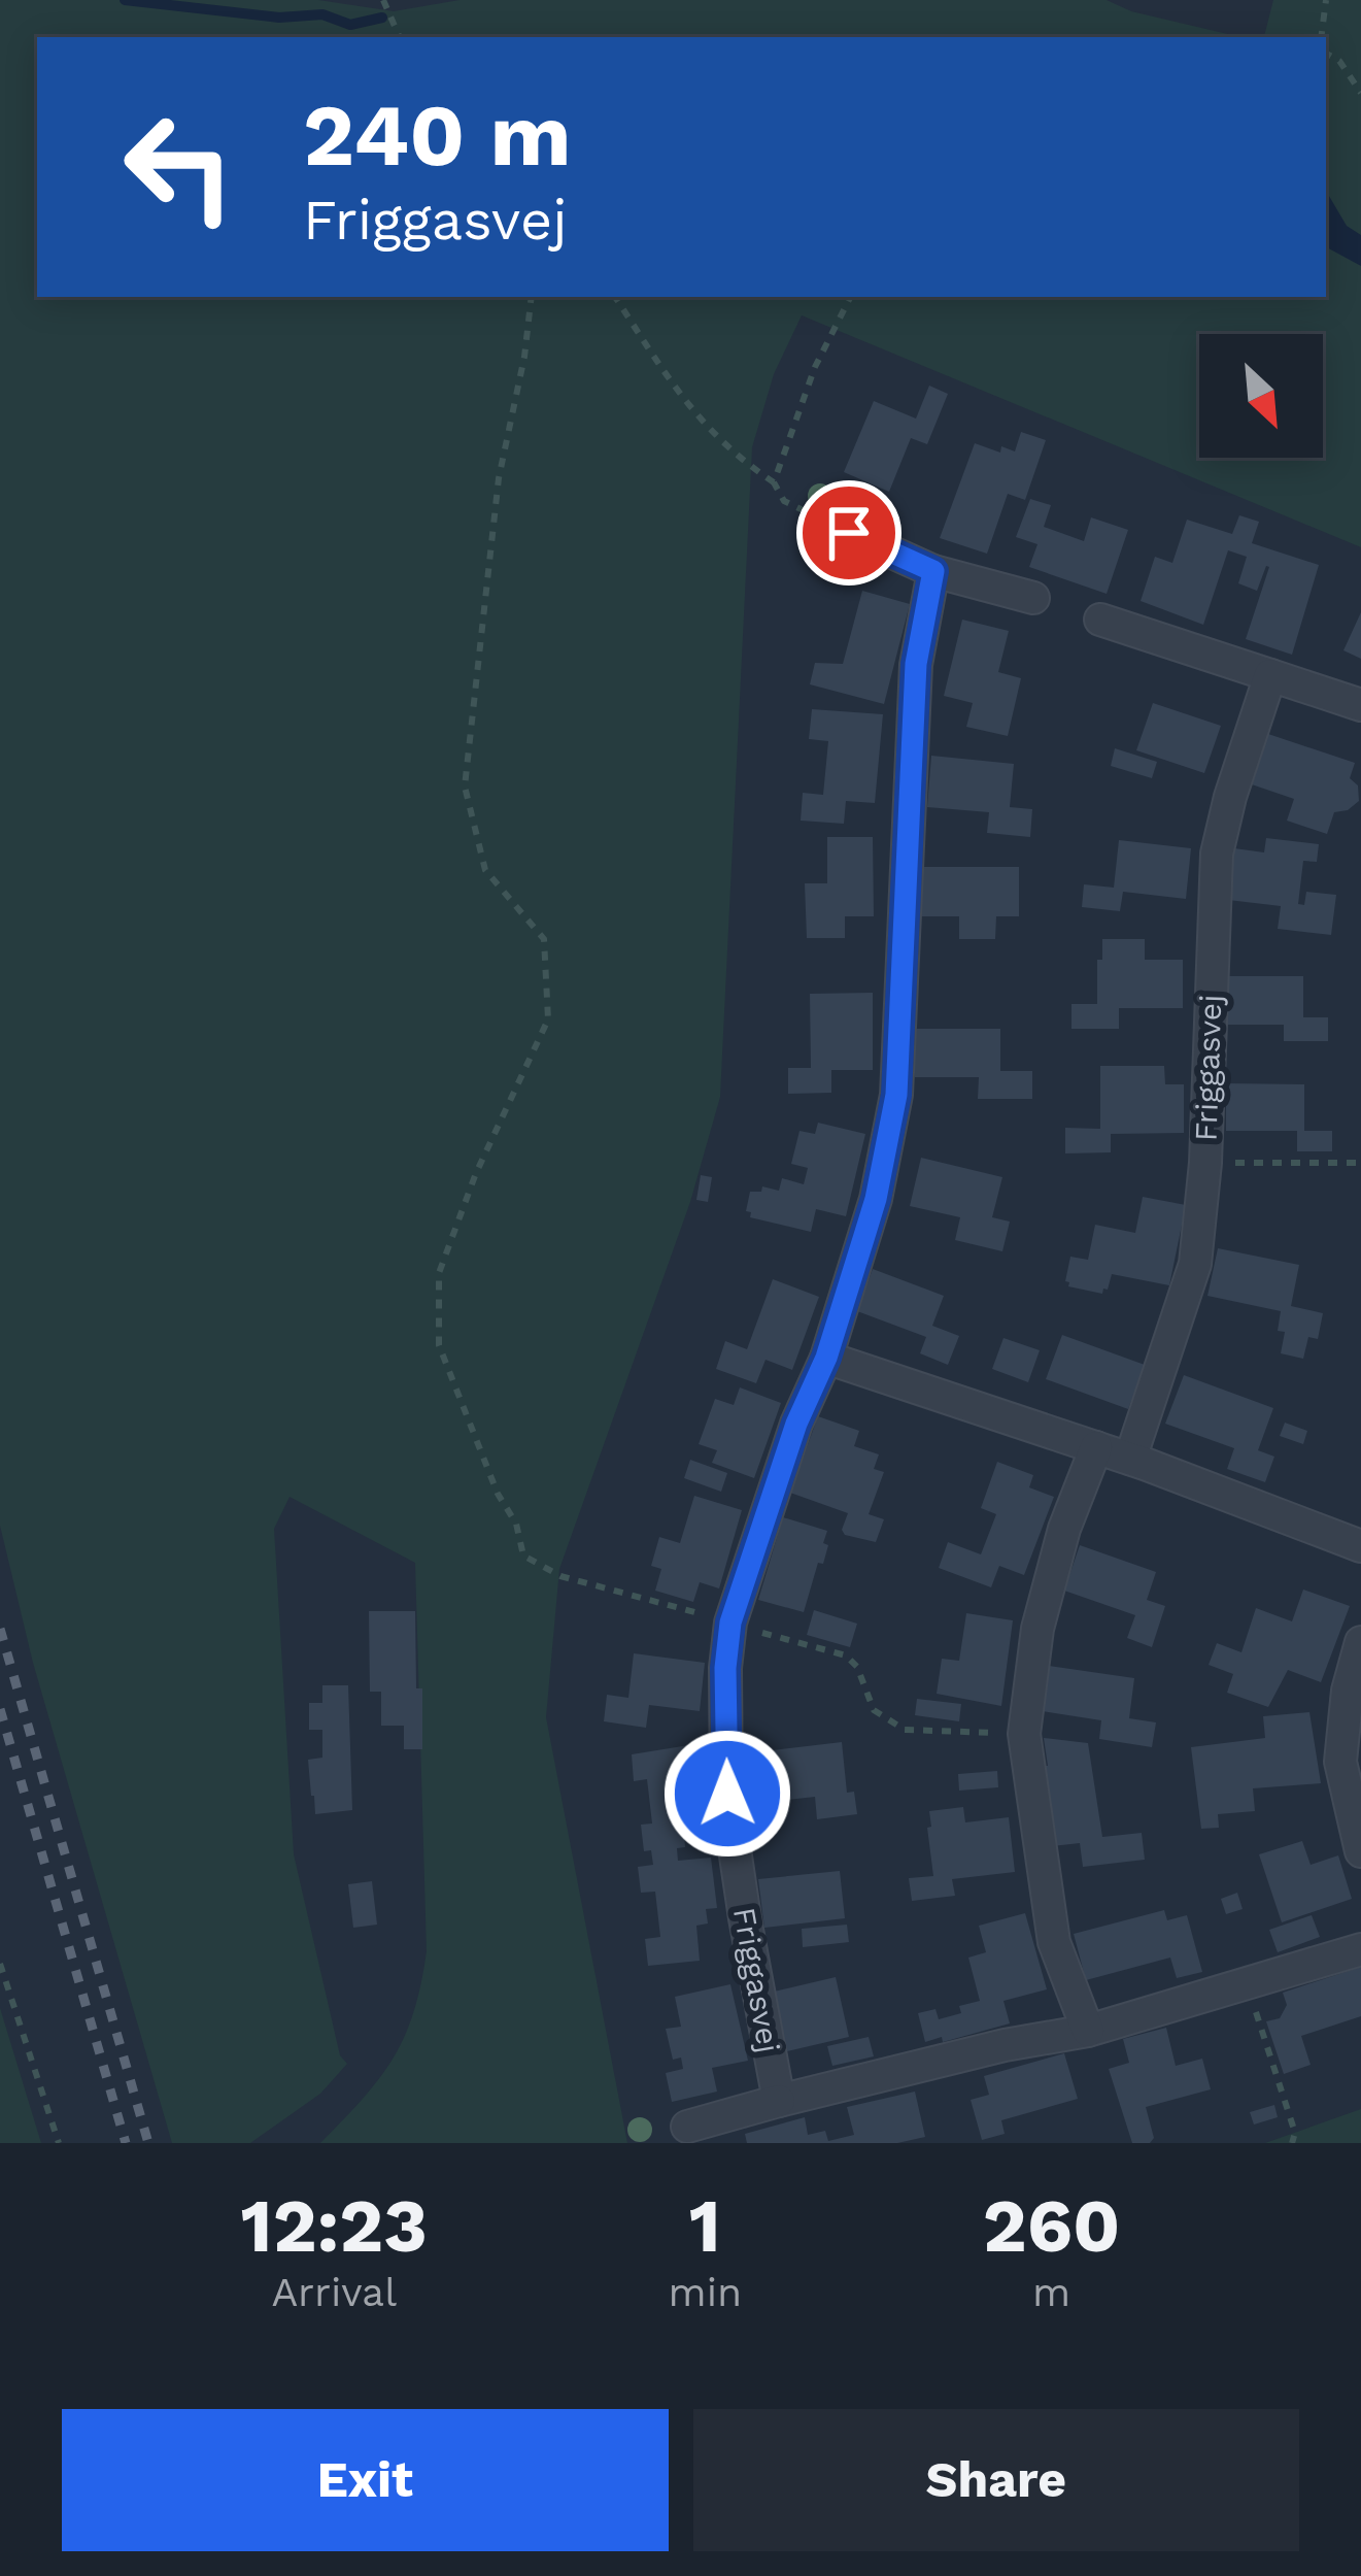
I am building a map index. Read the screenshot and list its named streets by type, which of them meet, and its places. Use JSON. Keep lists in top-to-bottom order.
{
  "streets": {
    "street": ["Friggasvej"]
  },
  "north": "bottom right",
  "page": {
    "turn": ["240 m", "Friggasvej"],
    "eta": [
      "12:23",
      "Arrival",
      "1",
      "min",
      "260",
      "m"
    ],
    "buttons": ["Exit", "Share"]
  }
}
